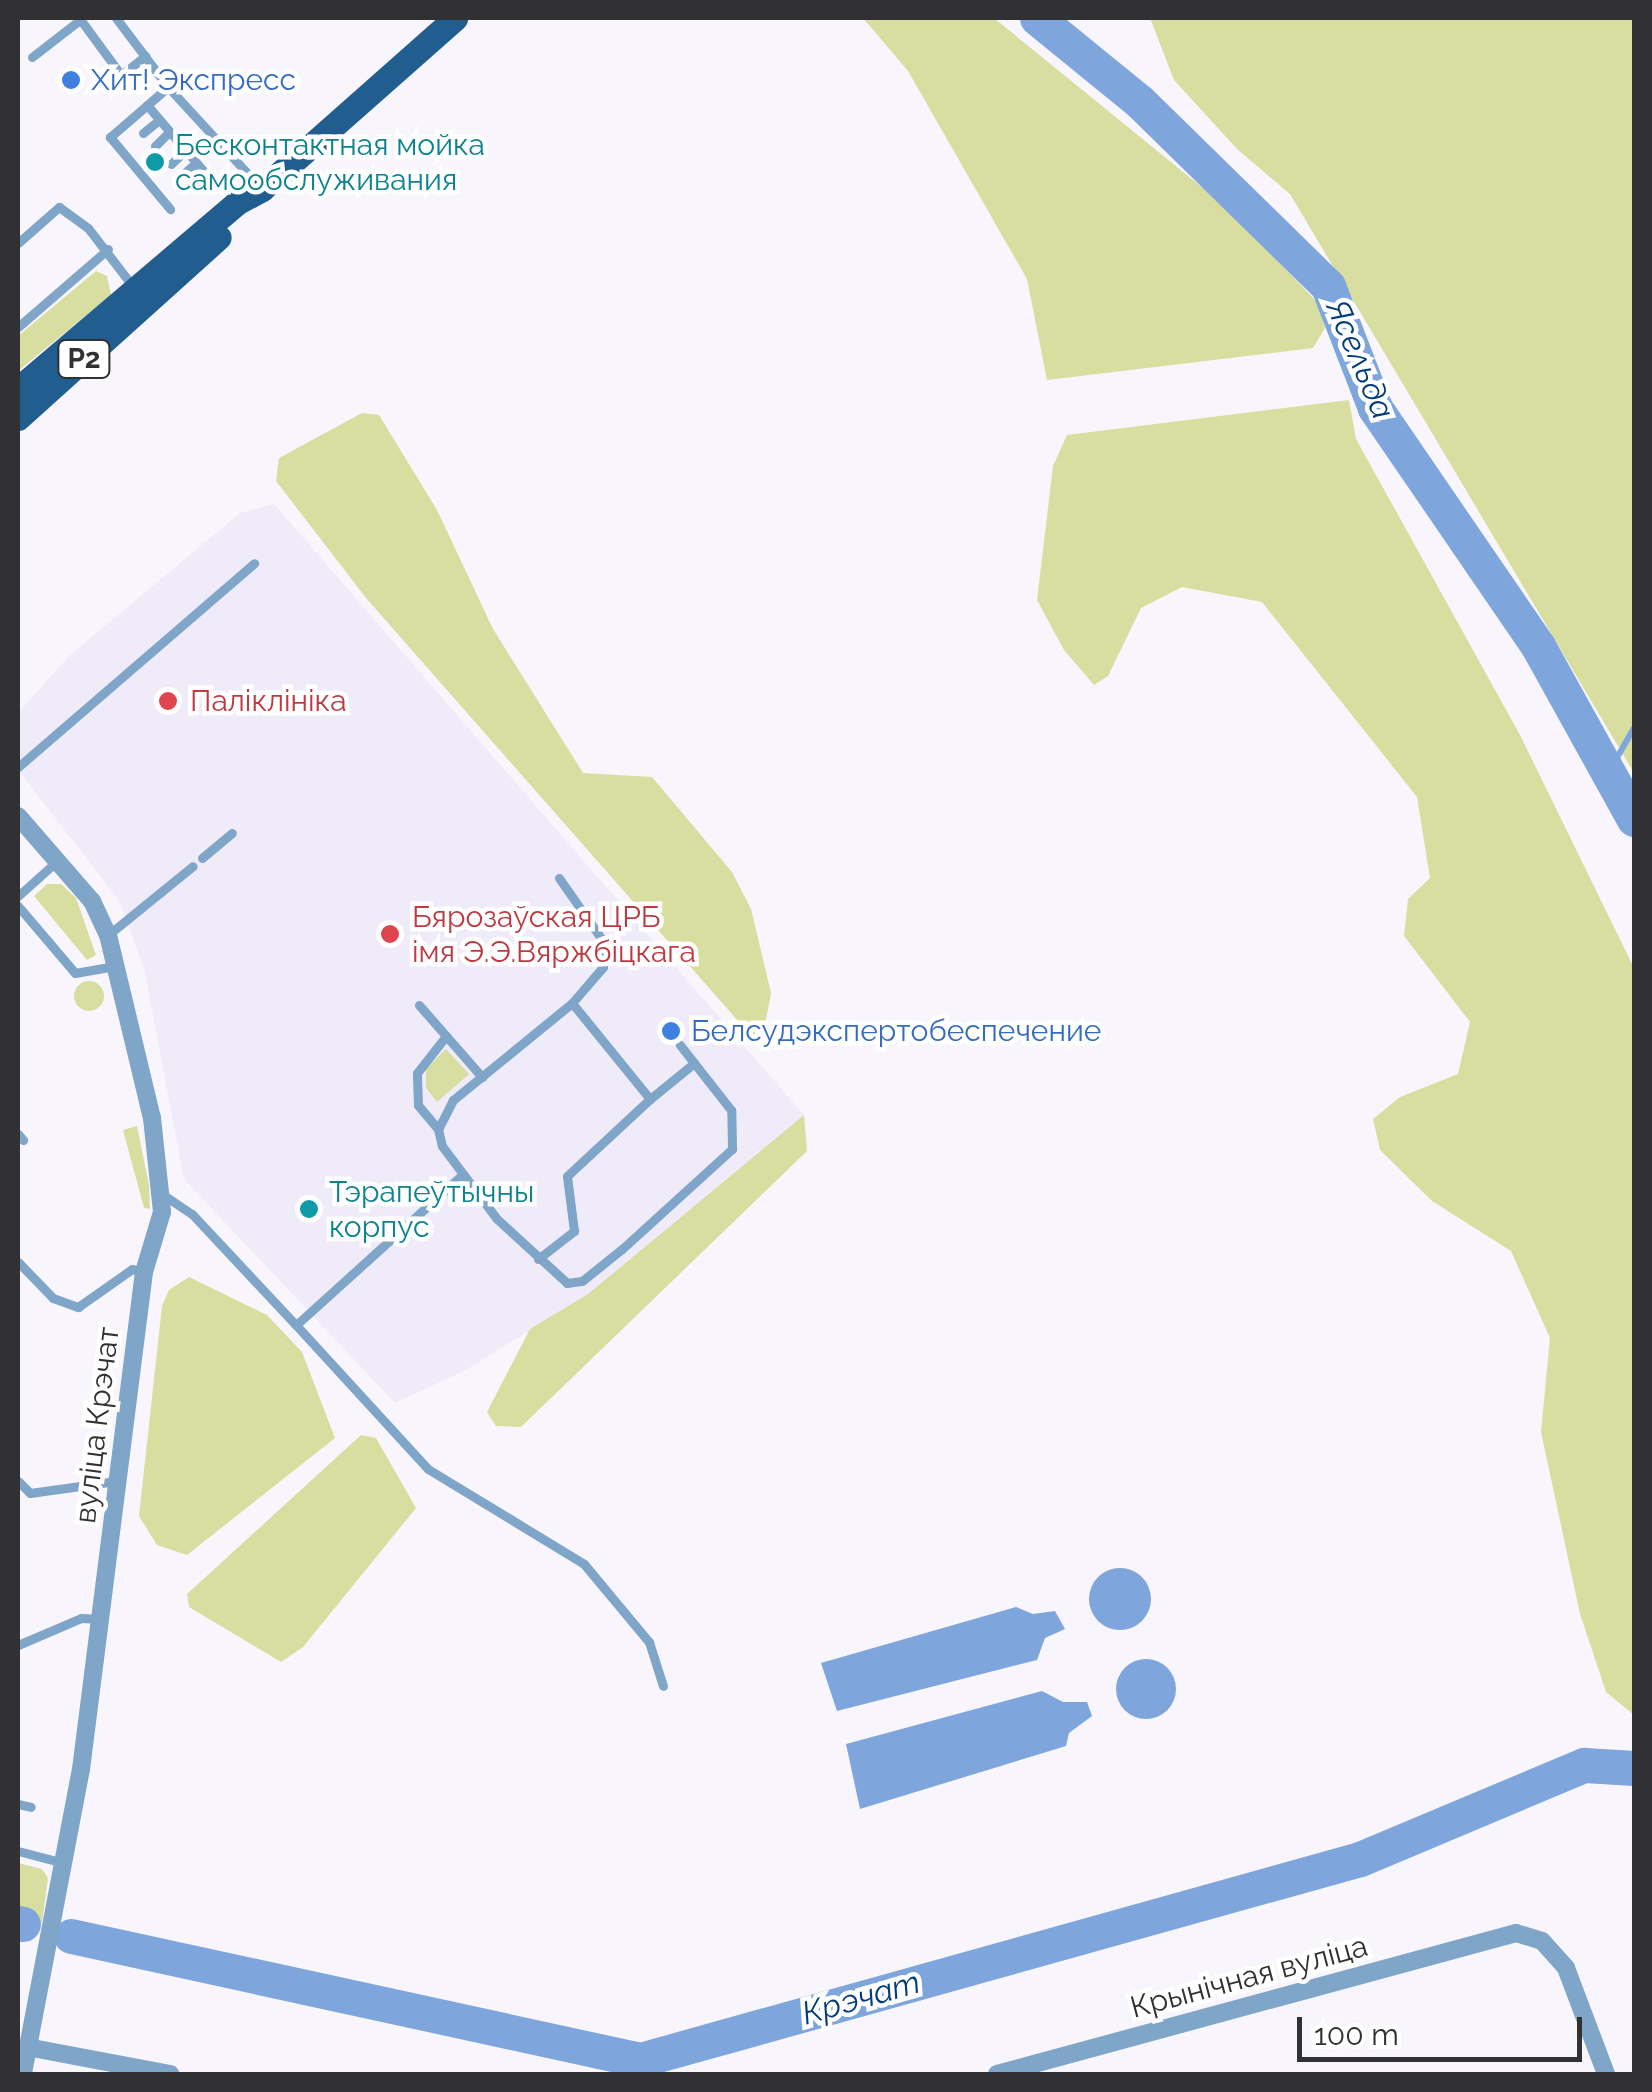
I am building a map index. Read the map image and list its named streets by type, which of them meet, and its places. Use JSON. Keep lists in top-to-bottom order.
{
  "streets": {
    "main road": ["Р2"],
    "street": ["вуліца Крэчат", "Крынічная вуліца"]
  },
  "water": ["Ясельда", "Крэчат"],
  "places": [
    "Хит! Экспресс",
    "Бесконтактная мойка самообслуживания",
    "Паліклініка",
    "Бярозаўская ЦРБ імя Э.Э.Вяржбіцкага",
    "Белсудэкспертобеспечение",
    "Тэрапеўтычны корпус"
  ],
  "scale_bar": "100 m"
}
